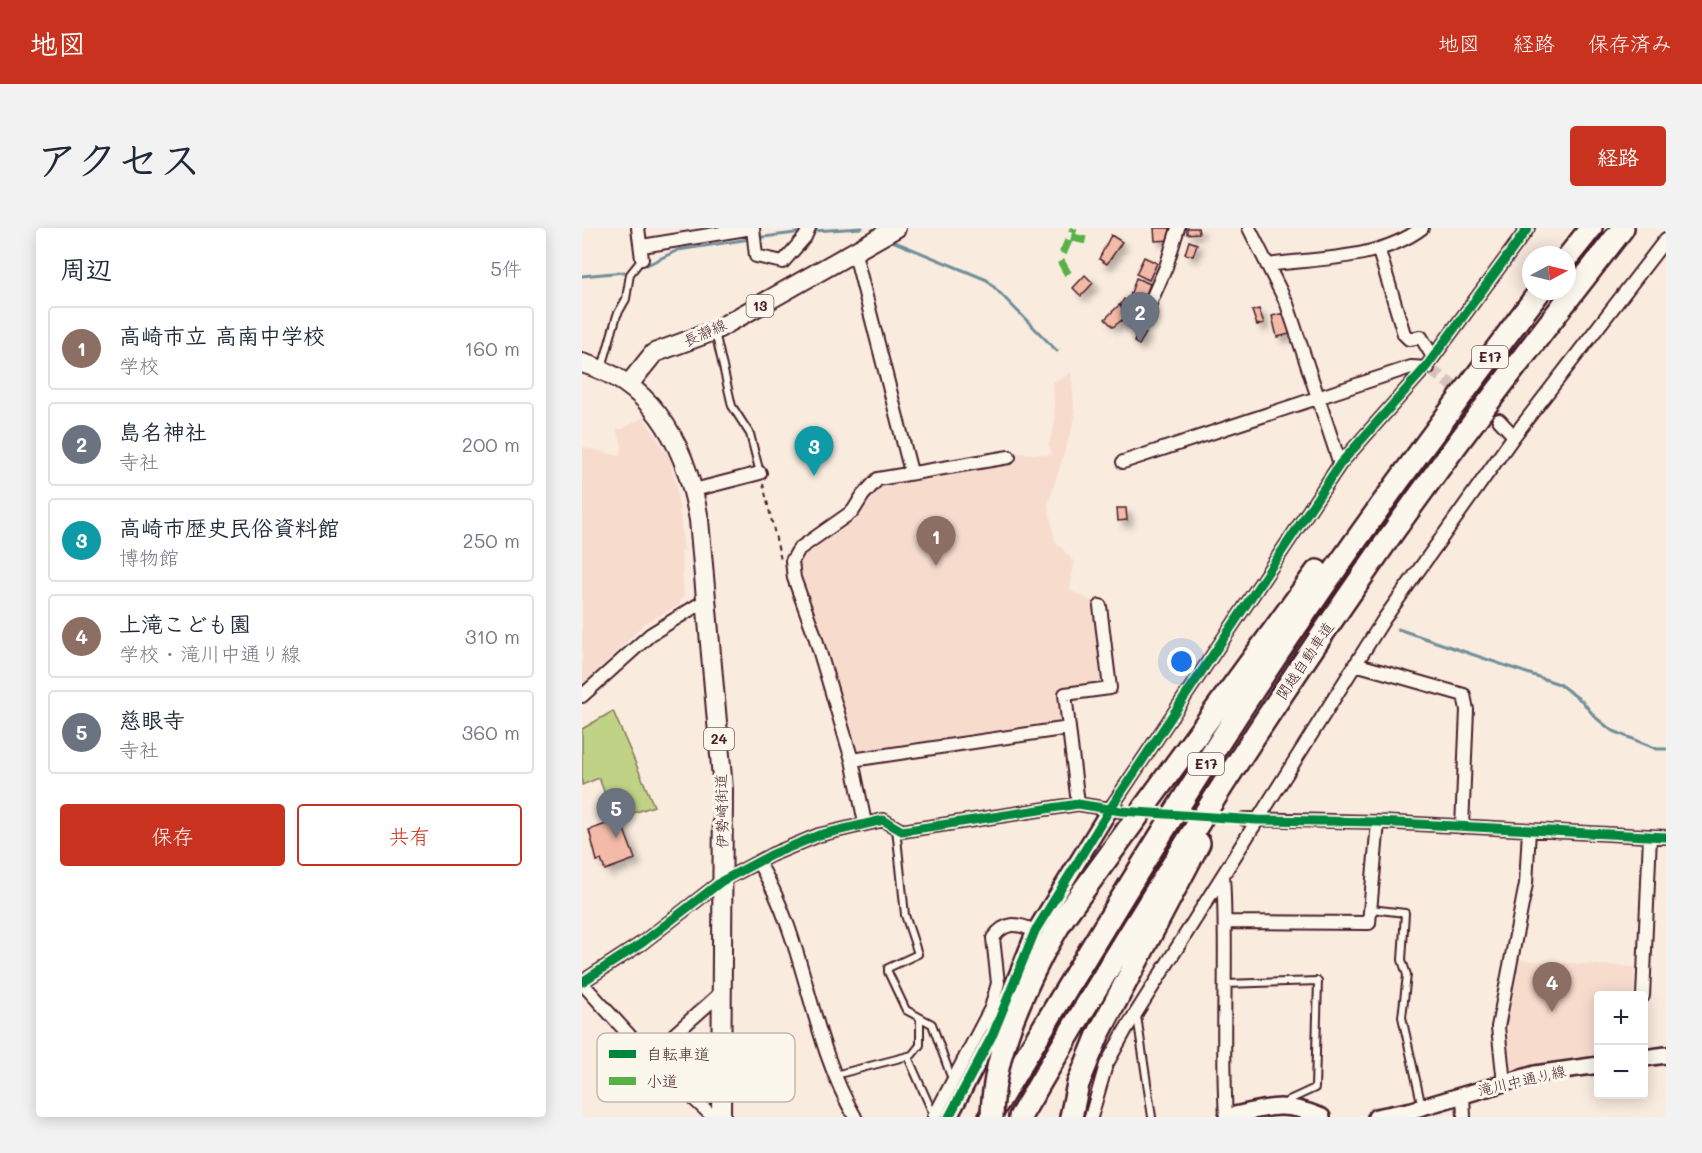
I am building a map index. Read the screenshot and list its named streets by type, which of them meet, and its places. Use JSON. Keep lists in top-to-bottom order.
{
  "streets": {
    "highway": ["E17", "関越自動車道"],
    "main road": [
      "13",
      "長瀞線",
      "24",
      "伊勢崎街道"
    ],
    "street": ["滝川中通り線"]
  },
  "crossings": [
    ["長瀞線", "伊勢崎街道"]
  ],
  "legend": ["自転車道", "小道"],
  "north": "right",
  "page": {
    "header": "地図",
    "nav": ["地図", "経路", "保存済み"],
    "title": "アクセス",
    "buttons": [
      "経路",
      ["保存", "共有"]
    ],
    "heading": ["周辺", "5件"],
    "pins": [
      "2",
      "3",
      "1",
      "5",
      "4"
    ],
    "list": [
      {
        "mark": "1",
        "name": "高崎市立 高南中学校",
        "note": "学校",
        "value": "160 m"
      },
      {
        "mark": "2",
        "name": "島名神社",
        "note": "寺社",
        "value": "200 m"
      },
      {
        "mark": "3",
        "name": "高崎市歴史民俗資料館",
        "note": "博物館",
        "value": "250 m"
      },
      {
        "mark": "4",
        "name": "上滝こども園",
        "note": "学校 · 滝川中通り線",
        "value": "310 m"
      },
      {
        "mark": "5",
        "name": "慈眼寺",
        "note": "寺社",
        "value": "360 m"
      }
    ],
    "map_buttons": ["+", "−"]
  }
}
